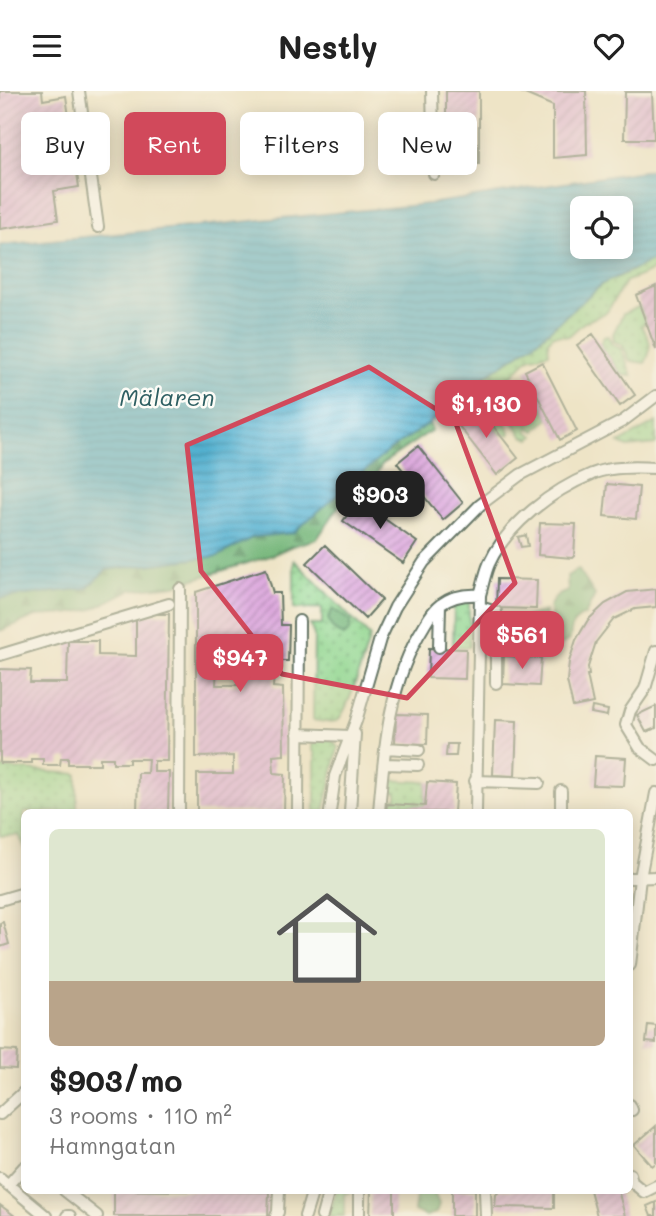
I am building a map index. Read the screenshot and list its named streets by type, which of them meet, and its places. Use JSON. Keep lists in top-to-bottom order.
{
  "water": ["Mälaren"],
  "page": {
    "header": "Nestly",
    "chip": [
      "Buy",
      "Rent",
      "Filters",
      "New"
    ],
    "price": [
      "$1,130",
      "$903",
      "$561",
      "$947"
    ],
    "list": [
      {
        "name": "$903/mo",
        "note": "3 rooms · 110 m² · Hamngatan"
      }
    ]
  }
}
